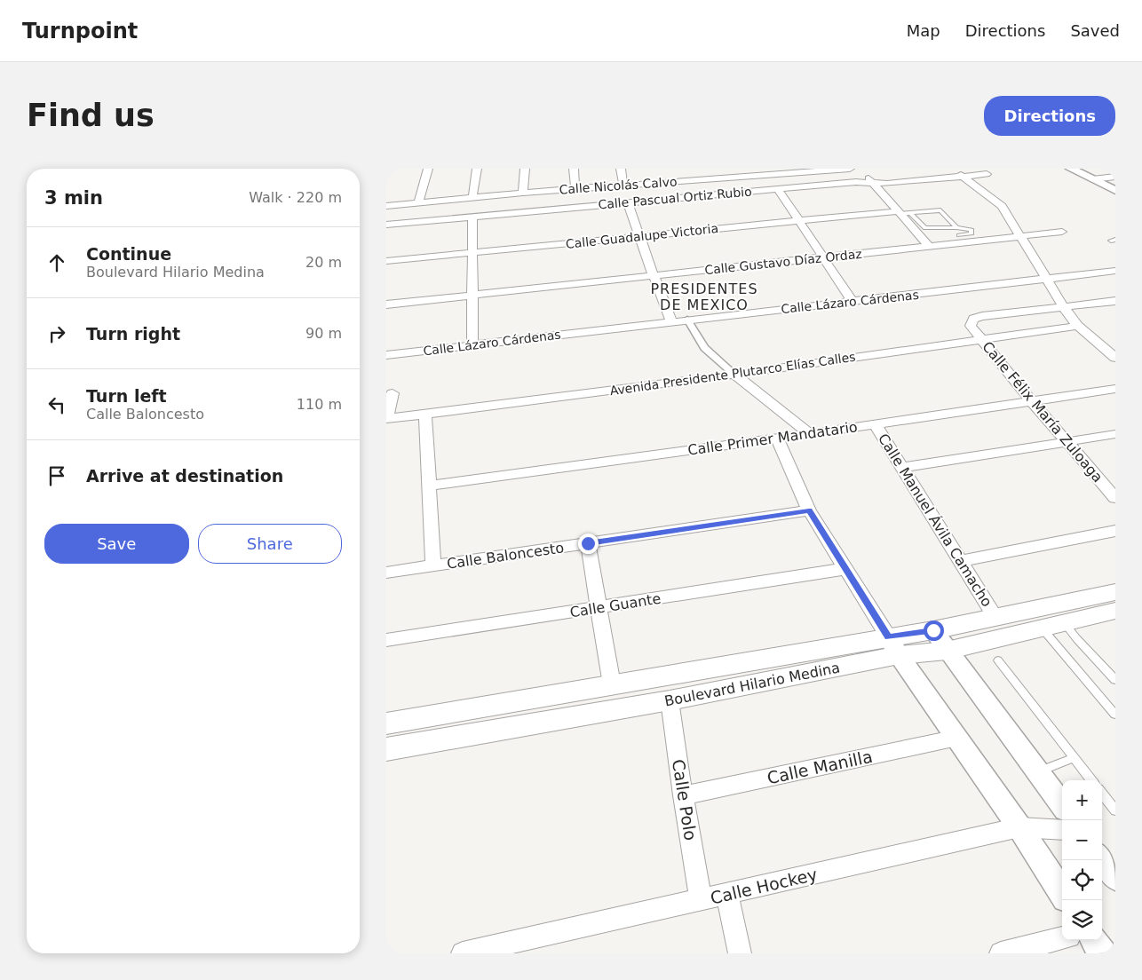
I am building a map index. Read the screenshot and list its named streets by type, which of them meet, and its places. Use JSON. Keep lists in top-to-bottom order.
{
  "streets": {
    "main road": ["Boulevard Hilario Medina"],
    "street": [
      "Calle Nicolás Calvo",
      "Calle Pascual Ortiz Rubio",
      "Calle Guadalupe Victoria",
      "Calle Gustavo Díaz Ordaz",
      "Calle Lázaro Cárdenas",
      "Avenida Presidente Plutarco Elías Calles",
      "Calle Félix María Zuloaga",
      "Calle Primer Mandatario",
      "Calle Manuel Ávila Camacho",
      "Calle Baloncesto",
      "Calle Guante",
      "Calle Manilla",
      "Calle Polo",
      "Calle Hockey"
    ]
  },
  "crossings": [
    ["Avenida Presidente Plutarco Elías Calles", "Calle Félix María Zuloaga"],
    ["Calle Félix María Zuloaga", "Calle Primer Mandatario"],
    ["Calle Primer Mandatario", "Calle Manuel Ávila Camacho"],
    ["Calle Manuel Ávila Camacho", "Boulevard Hilario Medina"],
    ["Boulevard Hilario Medina", "Calle Polo"],
    ["Calle Manilla", "Calle Polo"],
    ["Calle Polo", "Calle Hockey"]
  ],
  "districts": ["PRESIDENTES DE MEXICO"],
  "page": {
    "header": "Turnpoint",
    "nav": ["Map", "Directions", "Saved"],
    "buttons": [
      "Directions",
      ["Save", "Share"]
    ],
    "title": "Find us",
    "heading": ["3 min", "Walk · 220 m"],
    "list": [
      ["Continue", "Boulevard Hilario Medina", "20 m"],
      ["Turn right", "90 m"],
      ["Turn left", "Calle Baloncesto", "110 m"],
      "Arrive at destination"
    ],
    "map_buttons": ["+", "−"]
  }
}
